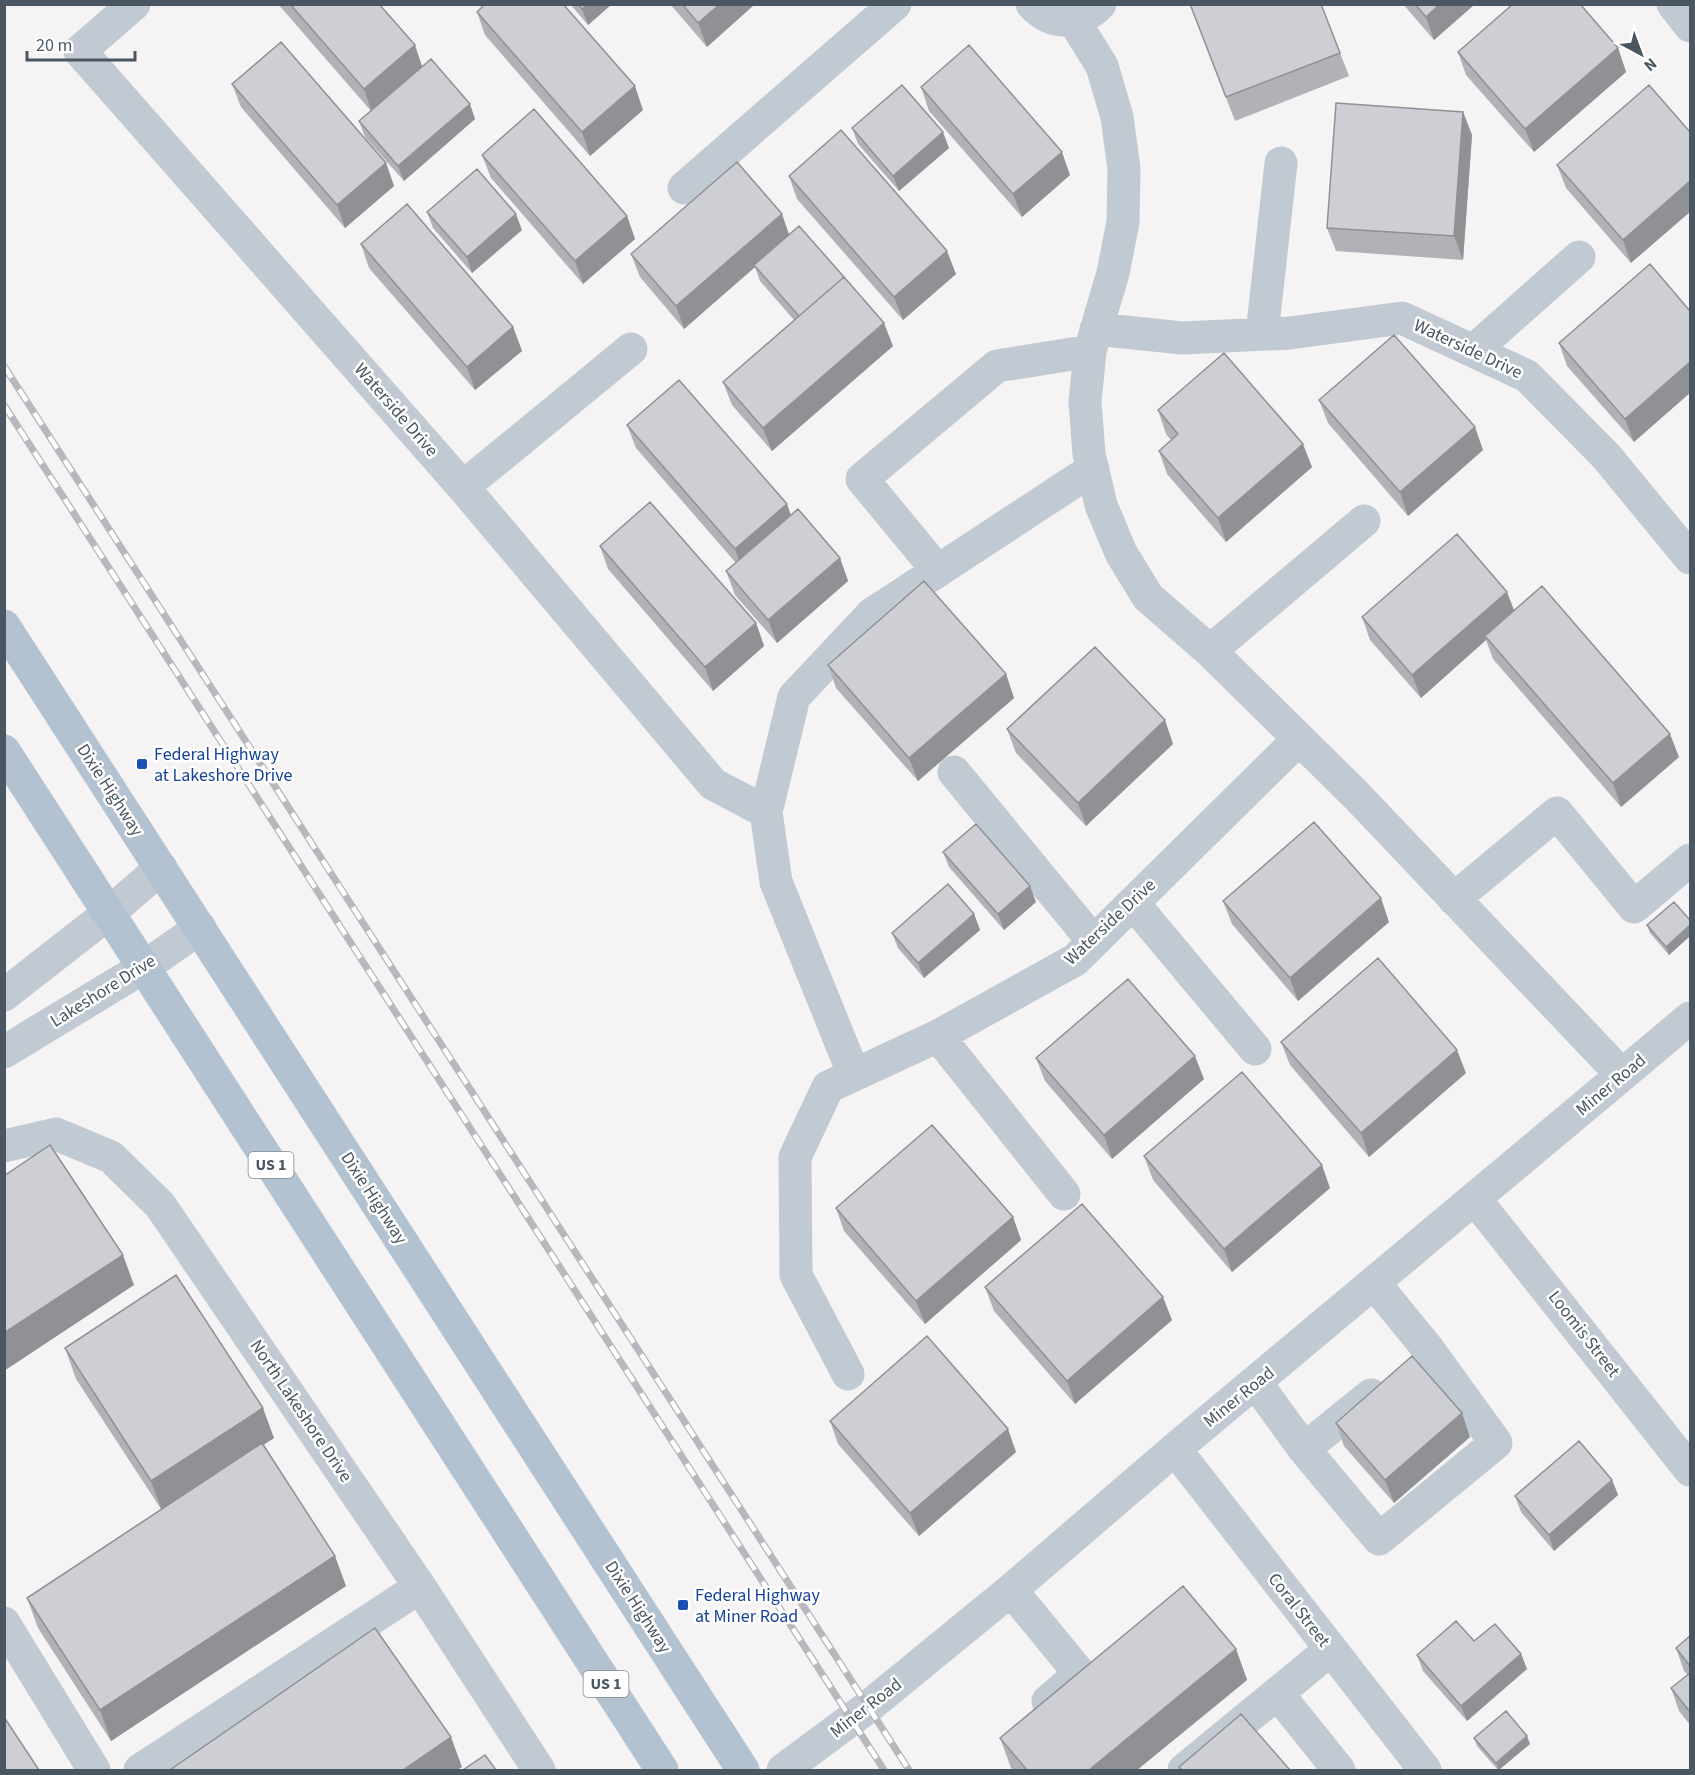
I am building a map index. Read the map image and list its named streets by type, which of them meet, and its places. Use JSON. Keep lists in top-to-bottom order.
{
  "streets": {
    "main road": ["Dixie Highway", "US 1"],
    "street": [
      "Waterside Drive",
      "Lakeshore Drive",
      "Miner Road",
      "Loomis Street",
      "North Lakeshore Drive",
      "Coral Street"
    ]
  },
  "crossings": [
    ["Dixie Highway", "Lakeshore Drive"],
    ["Lakeshore Drive", "US 1"],
    ["Miner Road", "Loomis Street"],
    ["Miner Road", "Coral Street"]
  ],
  "places": {
    "transit": ["Federal Highway at Lakeshore Drive", "Federal Highway at Miner Road"]
  },
  "scale_bar": "20 m",
  "north": "bottom right"
}
